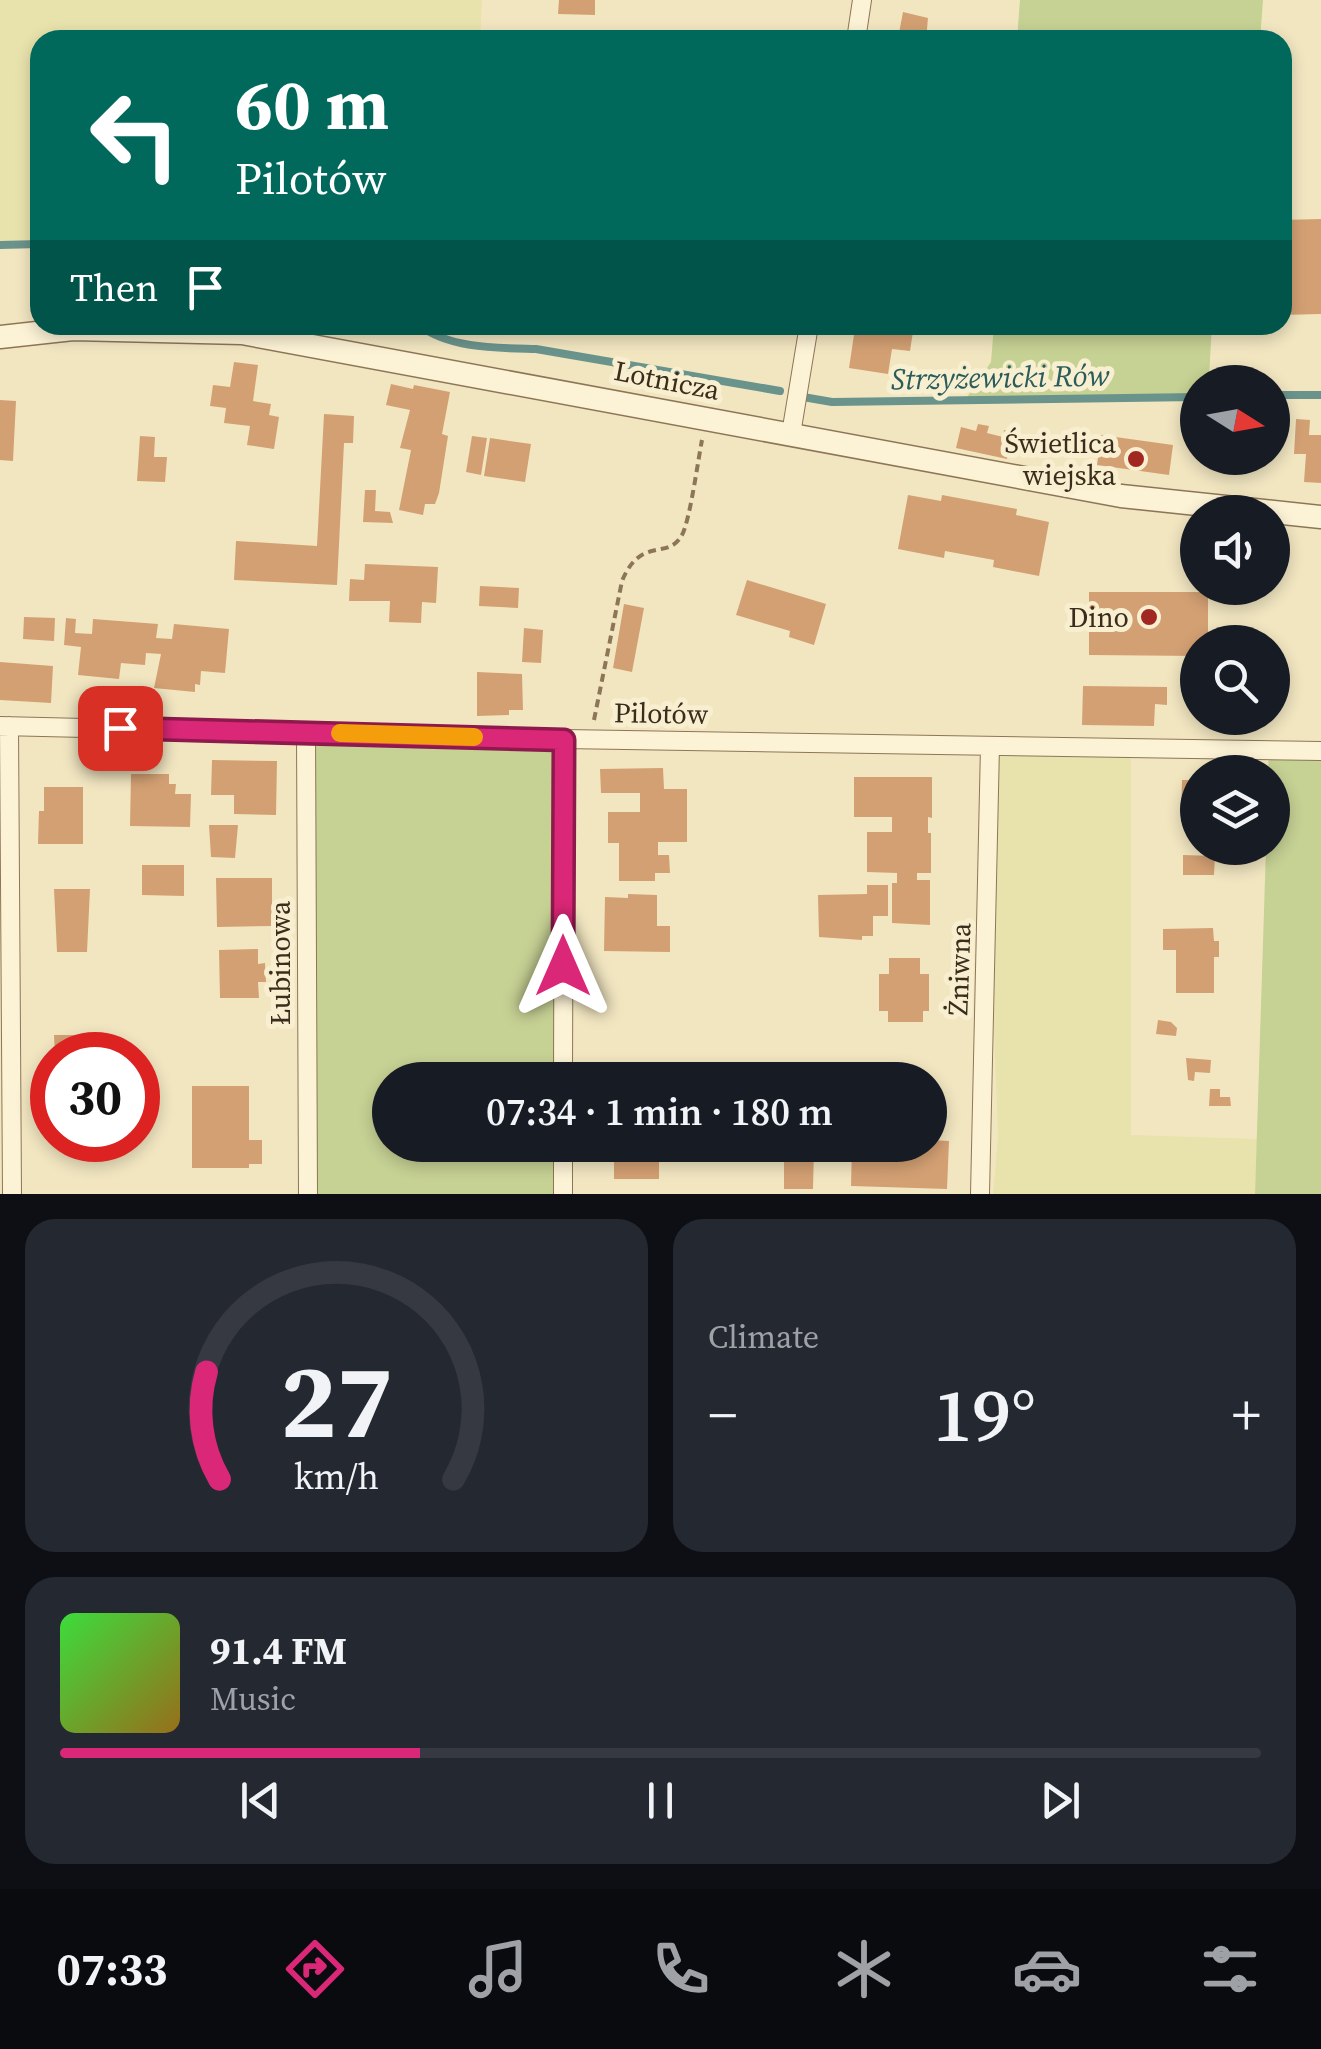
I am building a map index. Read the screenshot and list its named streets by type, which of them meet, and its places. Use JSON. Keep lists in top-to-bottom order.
{
  "streets": {
    "street": [
      "Lotnicza",
      "Pilotów",
      "Łubinowa",
      "Żniwna"
    ]
  },
  "crossings": [
    ["Pilotów", "Łubinowa"],
    ["Pilotów", "Żniwna"]
  ],
  "water": ["Strzyżewicki Rów"],
  "places": ["Świetlica wiejska", "Dino"],
  "north": "right",
  "page": {
    "turn": ["60 m", "Pilotów"],
    "then": "Then",
    "limit": "30",
    "trip": "07:34 · 1 min · 180 m",
    "tile": "Climate",
    "heat": ["−", "19°", "+"],
    "song": ["91.4 FM", "Music"],
    "tabs": "07:33",
    "gauge": ["27", "km/h"]
  }
}
